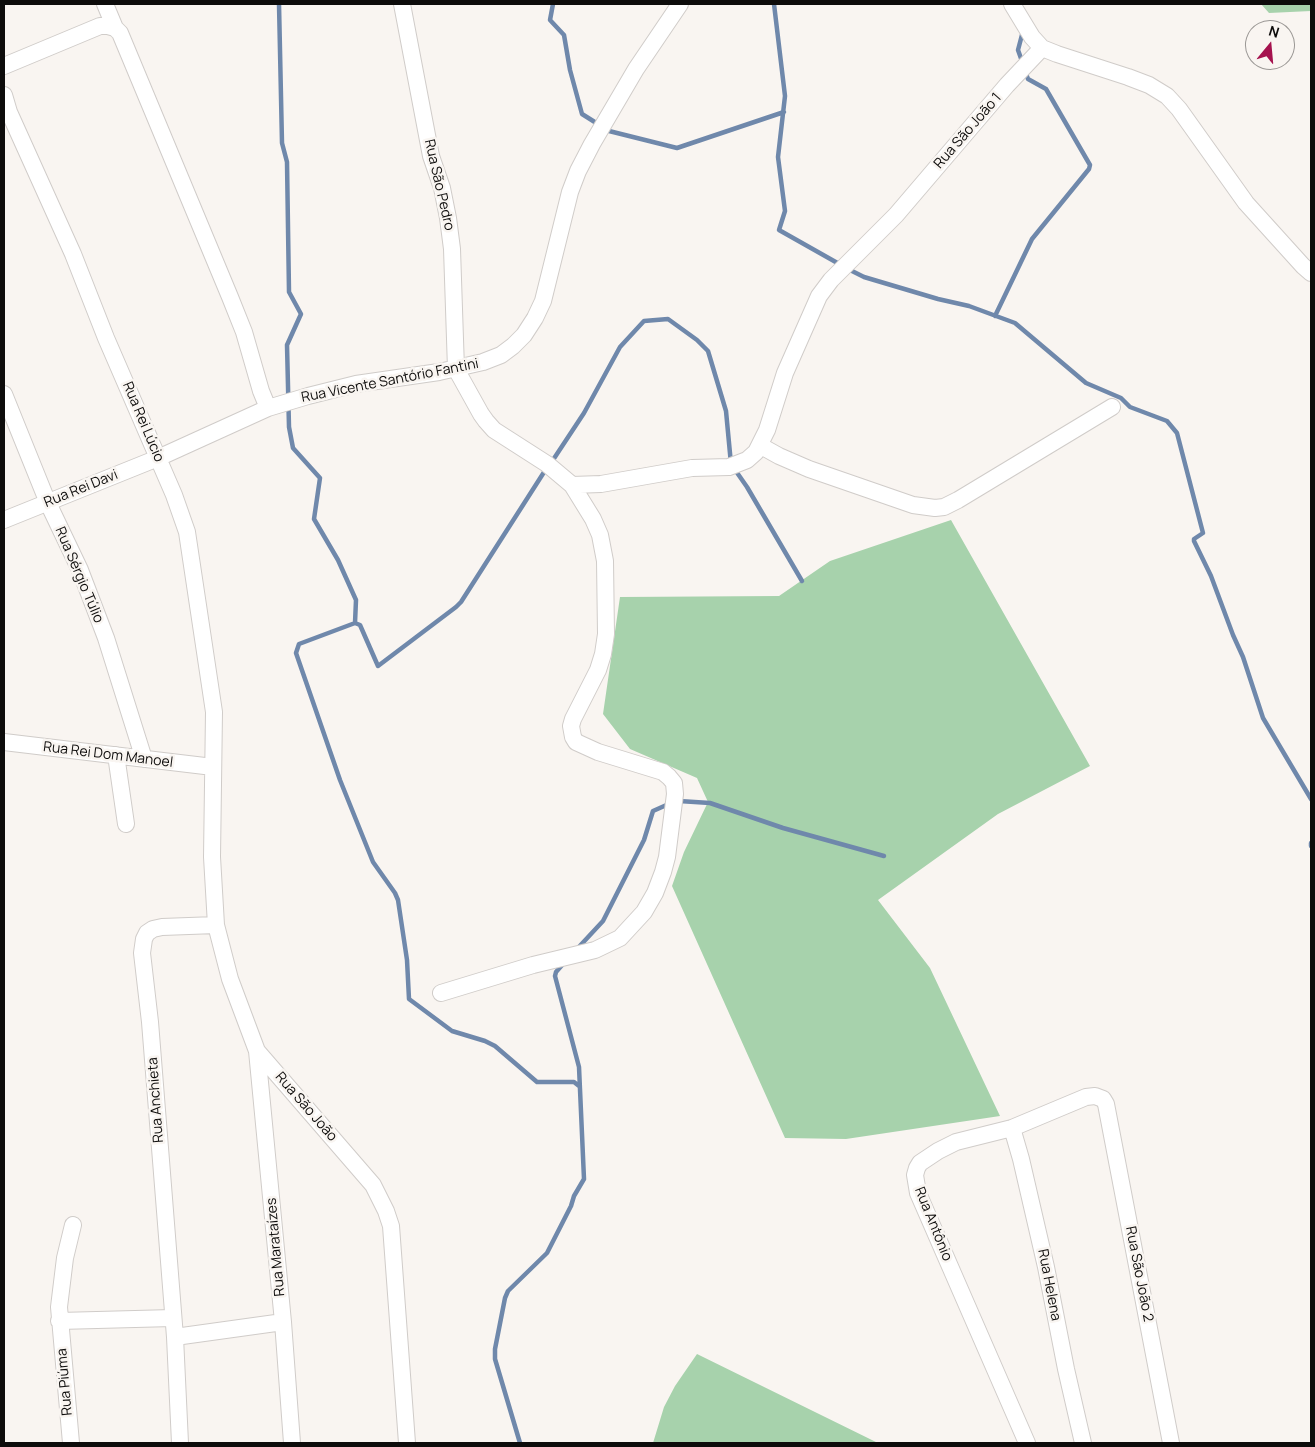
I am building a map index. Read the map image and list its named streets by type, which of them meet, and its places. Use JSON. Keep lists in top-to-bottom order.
{
  "streets": {
    "street": [
      "Rua São João 1",
      "Rua São Pedro",
      "Rua Vicente Santório Fantini",
      "Rua Rei Lúcio",
      "Rua Rei Davi",
      "Rua Sérgio Túlio",
      "Rua Rei Dom Manoel",
      "Rua Anchieta",
      "Rua São João",
      "Rua Antônio",
      "Rua Marataízes",
      "Rua São João 2",
      "Rua Helena",
      "Rua Piúma"
    ]
  },
  "crossings": [
    ["Rua São Pedro", "Rua Vicente Santório Fantini"],
    ["Rua Vicente Santório Fantini", "Rua Rei Lúcio"],
    ["Rua Vicente Santório Fantini", "Rua Rei Davi"],
    ["Rua Rei Lúcio", "Rua Rei Davi"],
    ["Rua Rei Lúcio", "Rua Rei Dom Manoel"],
    ["Rua Rei Lúcio", "Rua São João"],
    ["Rua Rei Davi", "Rua Sérgio Túlio"],
    ["Rua Sérgio Túlio", "Rua Rei Dom Manoel"],
    ["Rua Rei Dom Manoel", "Rua São João"],
    ["Rua Anchieta", "Rua São João"],
    ["Rua São João", "Rua Marataízes"],
    ["Rua Antônio", "Rua São João 2"],
    ["Rua Antônio", "Rua Helena"]
  ],
  "north": "top"
}
